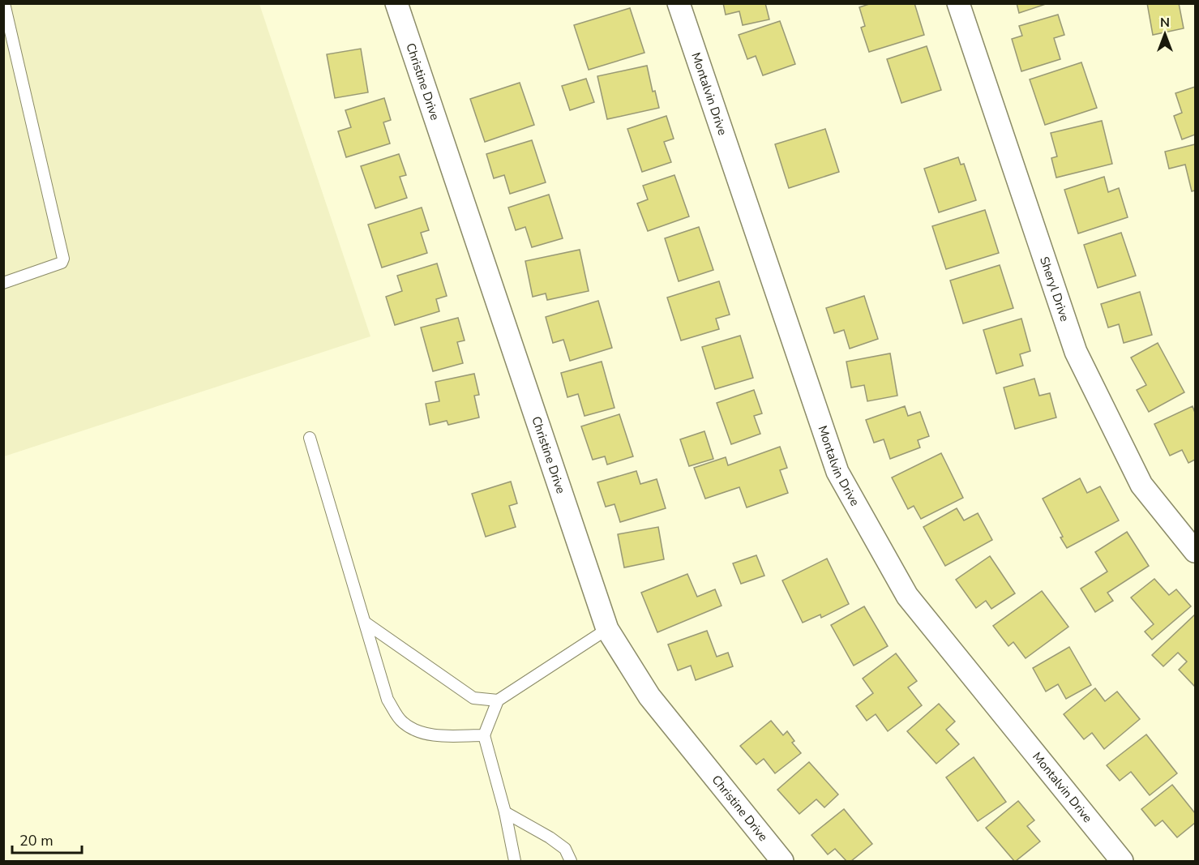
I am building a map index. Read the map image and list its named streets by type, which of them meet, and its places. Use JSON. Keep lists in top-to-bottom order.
{
  "streets": {
    "street": ["Christine Drive", "Montalvin Drive", "Sheryl Drive"]
  },
  "scale_bar": "20 m",
  "north": "top"
}
